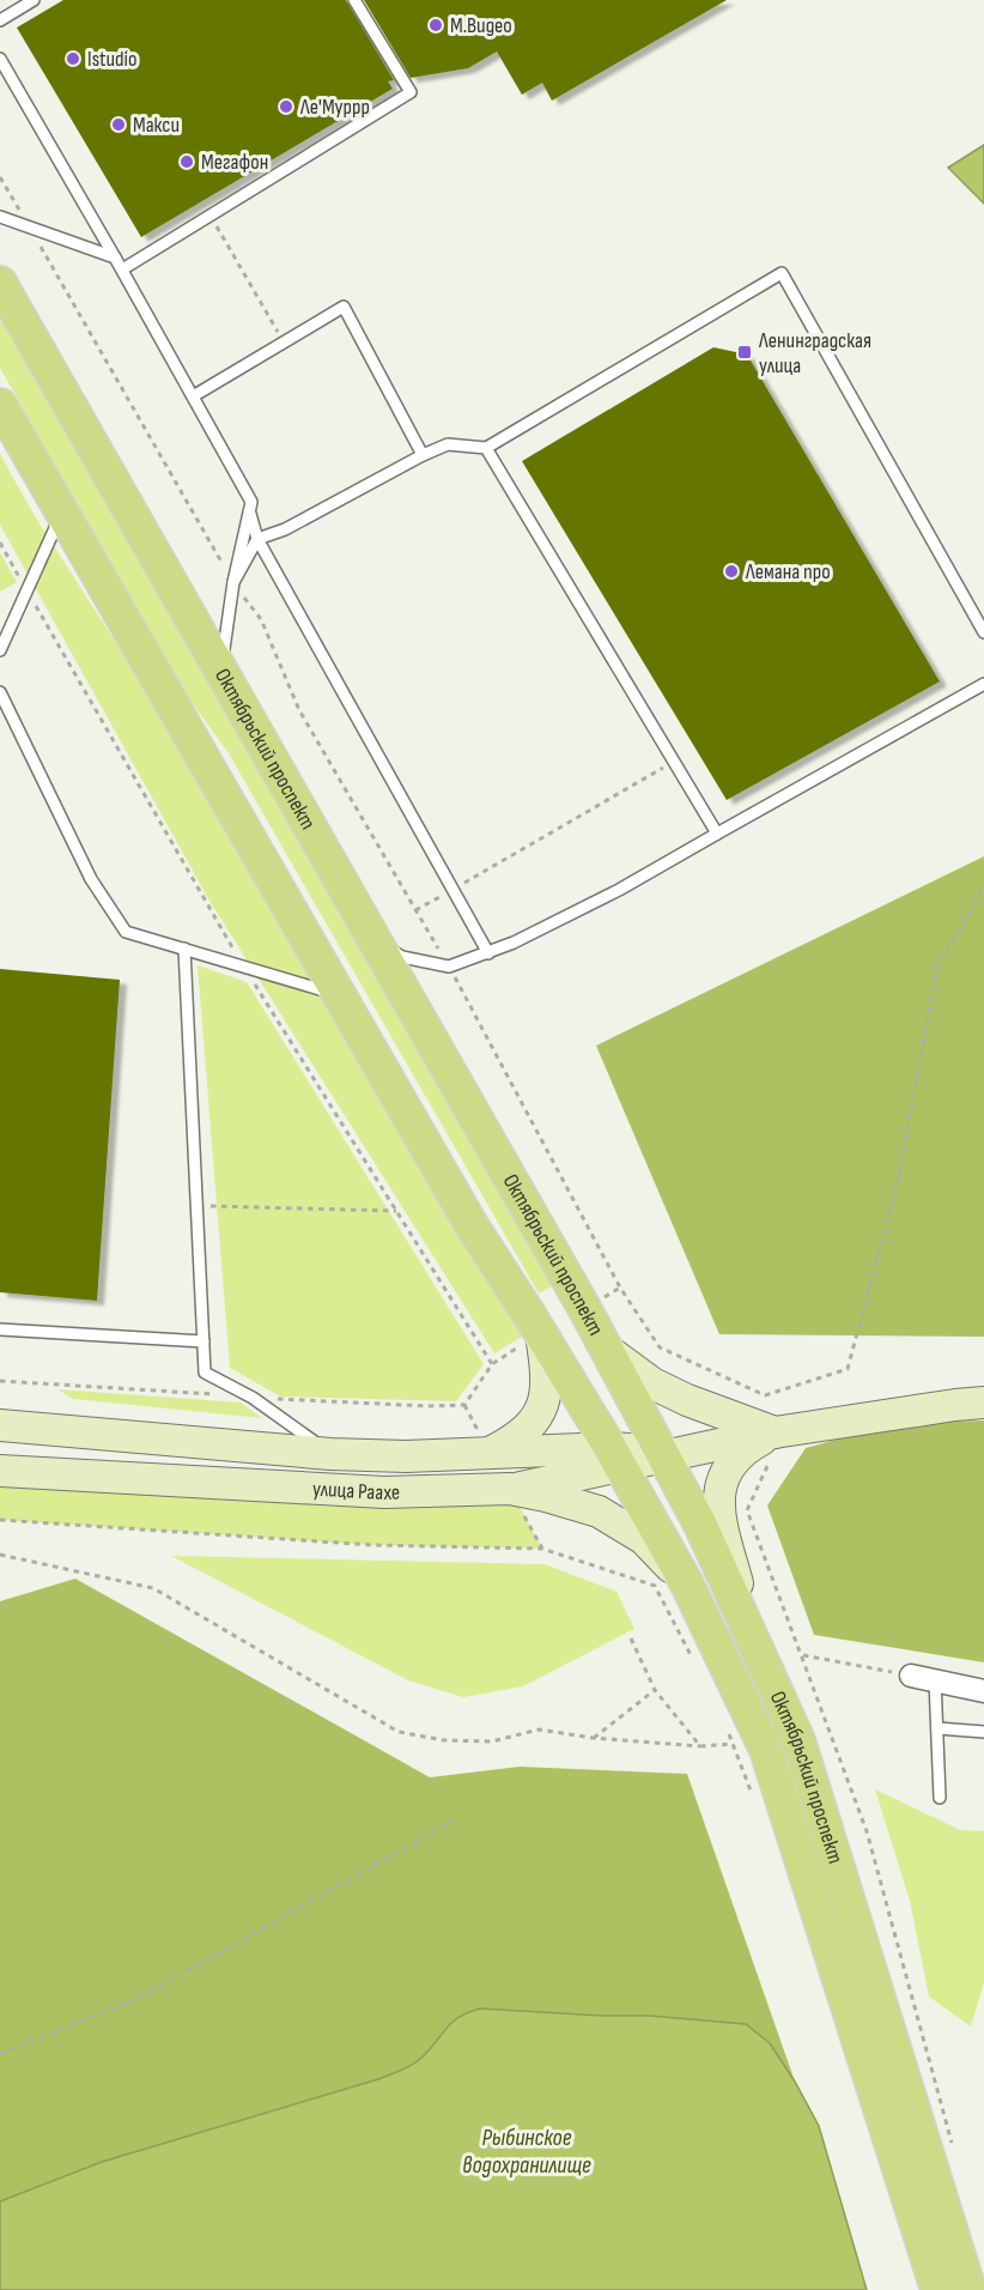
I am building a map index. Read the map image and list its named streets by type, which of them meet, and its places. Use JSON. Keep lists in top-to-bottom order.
{
  "streets": {
    "main road": ["Октябрьский проспект", "улица Раахе"]
  },
  "crossings": [
    ["Октябрьский проспект", "улица Раахе"]
  ],
  "water": ["Рыбинское водохранилище"],
  "places": {
    "other": [
      "М.Видео",
      "Istudio",
      "Ле'Муррр",
      "Макси",
      "Мегафон",
      "Лемана про"
    ],
    "transit": ["Ленинградская улица"]
  }
}
